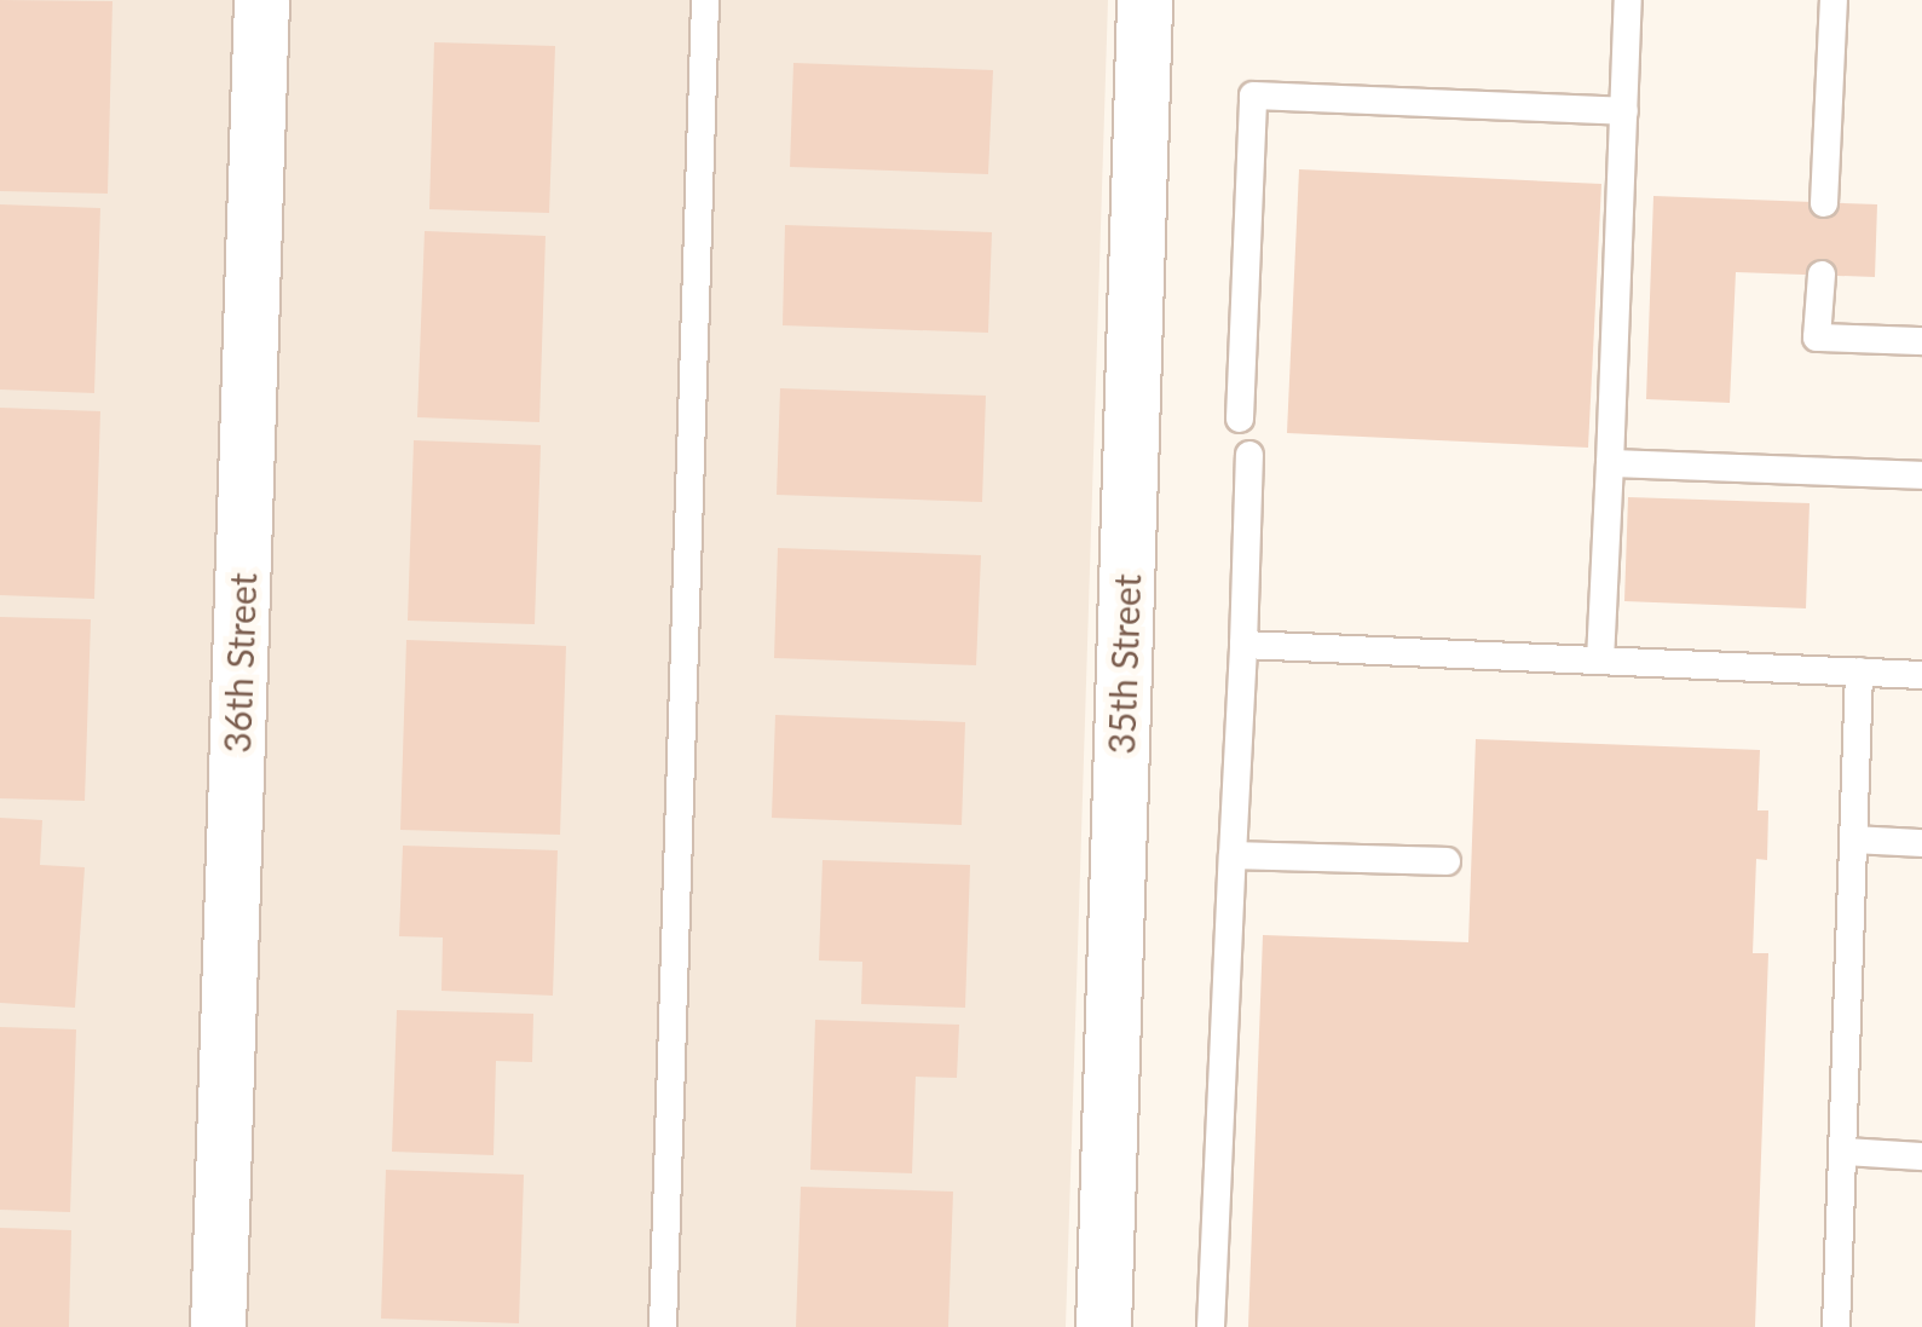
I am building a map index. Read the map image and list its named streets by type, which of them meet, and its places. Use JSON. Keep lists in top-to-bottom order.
{
  "streets": {
    "street": ["36th Street", "35th Street"]
  }
}
